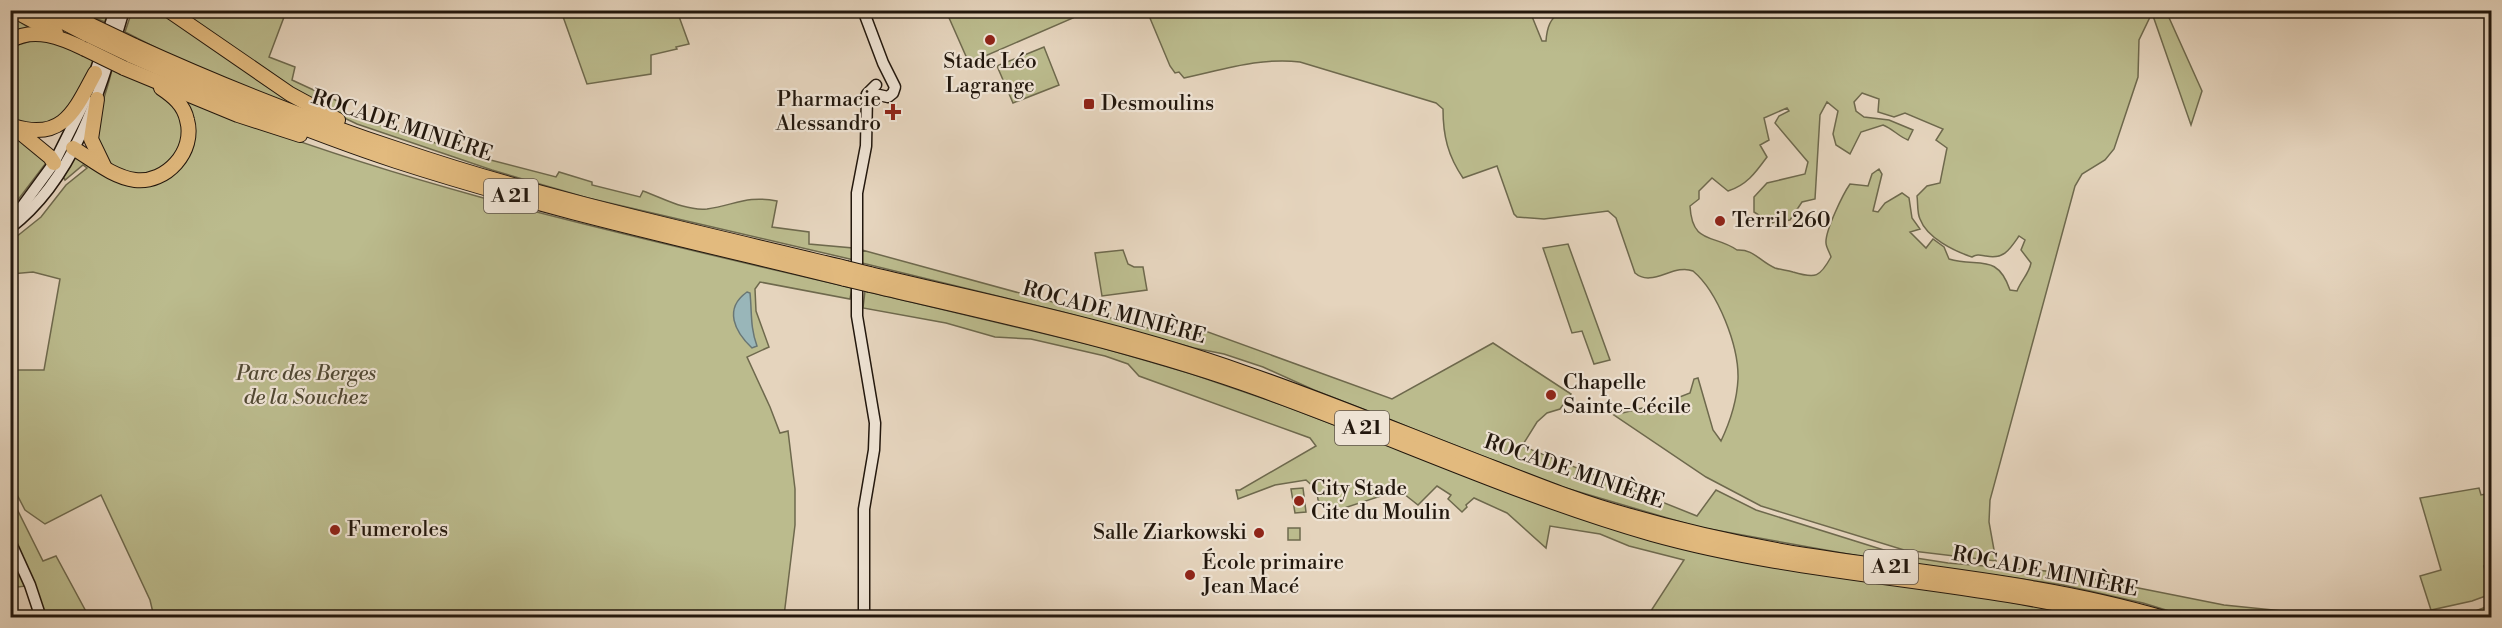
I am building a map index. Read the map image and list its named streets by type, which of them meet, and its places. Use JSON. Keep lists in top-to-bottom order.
{
  "streets": {
    "highway": ["ROCADE MINIÈRE", "A 21"]
  },
  "parks": ["Parc des Berges de la Souchez"],
  "places": {
    "other": [
      "Stade Léo Lagrange",
      "Terril 260",
      "Chapelle Sainte-Cécile",
      "City Stade Cite du Moulin",
      "Fumeroles",
      "Salle Ziarkowski",
      "École primaire Jean Macé"
    ],
    "transit": ["Desmoulins"],
    "health": ["Pharmacie Alessandro"]
  }
}
